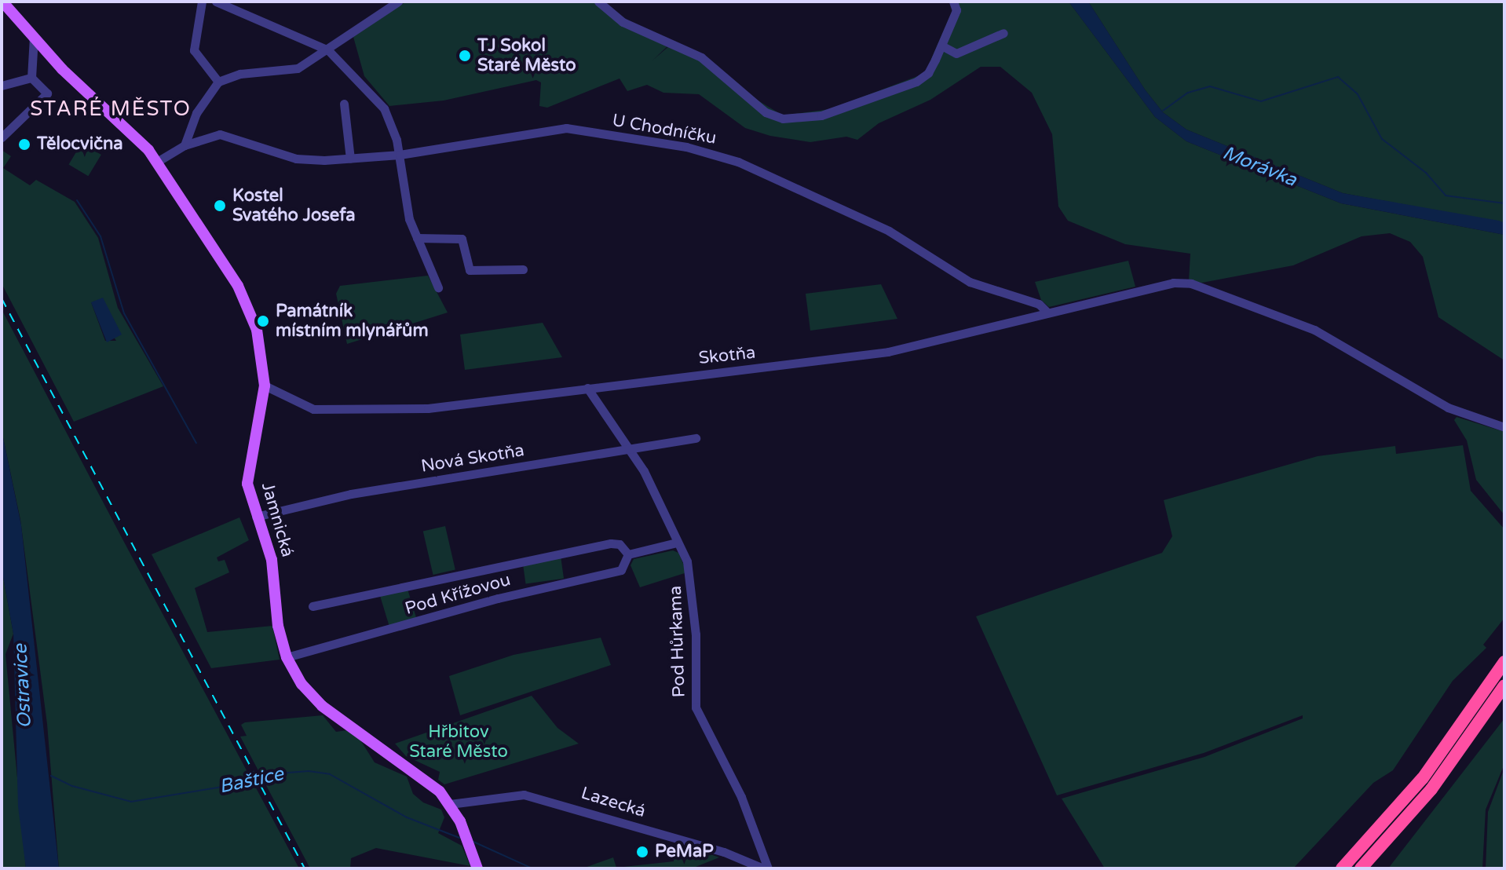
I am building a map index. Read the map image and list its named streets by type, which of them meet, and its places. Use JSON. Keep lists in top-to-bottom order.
{
  "streets": {
    "main road": ["Jamnická"],
    "street": [
      "U Chodníčku",
      "Skotňa",
      "Nová Skotňa",
      "Pod Křížovou",
      "Pod Hůrkama",
      "Lazecká"
    ]
  },
  "crossings": [
    ["U Chodníčku", "Skotňa"],
    ["Skotňa", "Jamnická"],
    ["Skotňa", "Pod Hůrkama"],
    ["Nová Skotňa", "Jamnická"],
    ["Nová Skotňa", "Pod Hůrkama"],
    ["Jamnická", "Pod Křížovou"],
    ["Jamnická", "Lazecká"],
    ["Pod Křížovou", "Pod Hůrkama"]
  ],
  "districts": ["STARÉ MĚSTO"],
  "water": ["Morávka", "Ostravice", "Baštice"],
  "parks": ["Hřbitov Staré Město"],
  "places": [
    "TJ Sokol Staré Město",
    "Tělocvična",
    "Kostel Svatého Josefa",
    "Památník místním mlynářům",
    "PeMaP"
  ]
}
